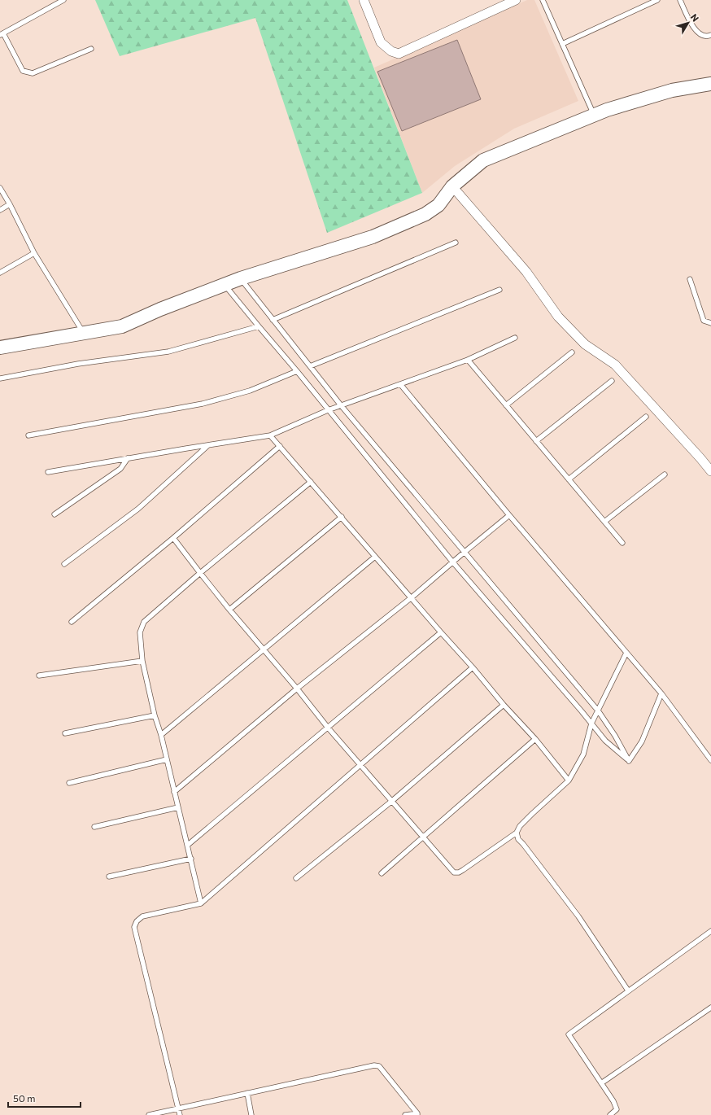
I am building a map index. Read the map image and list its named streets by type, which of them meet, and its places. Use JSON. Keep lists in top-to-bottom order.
{
  "scale_bar": "50 m",
  "north": "top right"
}
